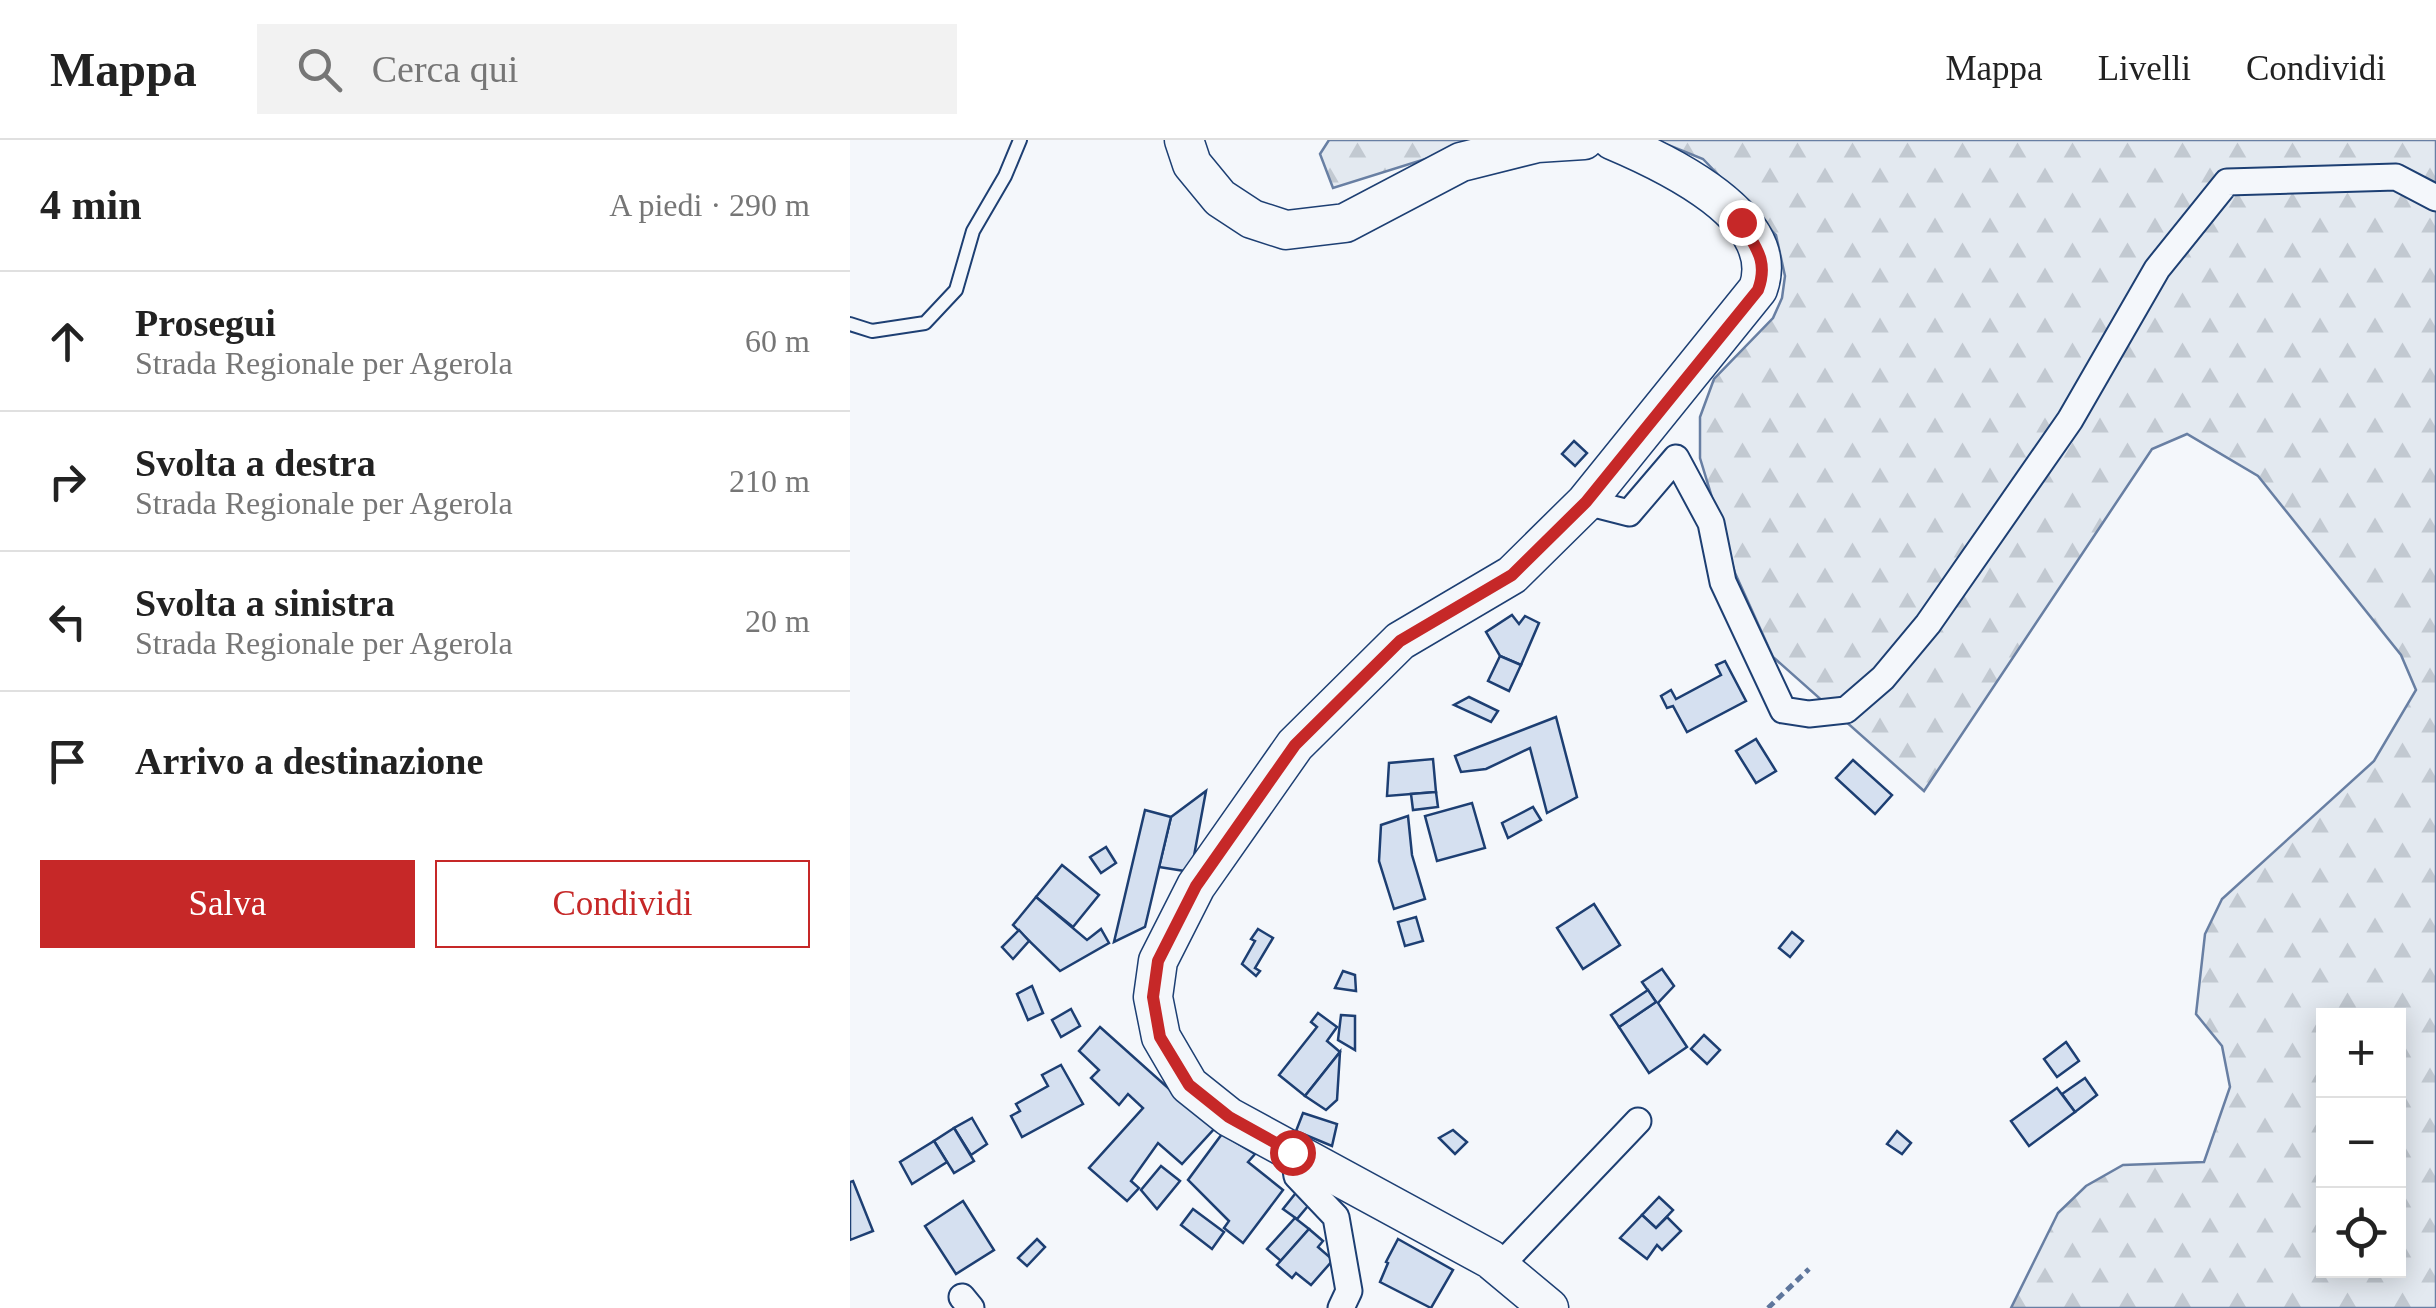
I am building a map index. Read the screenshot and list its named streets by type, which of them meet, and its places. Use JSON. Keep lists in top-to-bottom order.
{
  "page": {
    "header": "Mappa",
    "search": "Cerca qui",
    "nav": ["Mappa", "Livelli", "Condividi"],
    "heading": ["4 min", "A piedi · 290 m"],
    "list": [
      ["Prosegui", "Strada Regionale per Agerola", "60 m"],
      ["Svolta a destra", "Strada Regionale per Agerola", "210 m"],
      ["Svolta a sinistra", "Strada Regionale per Agerola", "20 m"],
      "Arrivo a destinazione"
    ],
    "buttons": ["Salva", "Condividi"],
    "map_buttons": ["+", "−"]
  }
}
